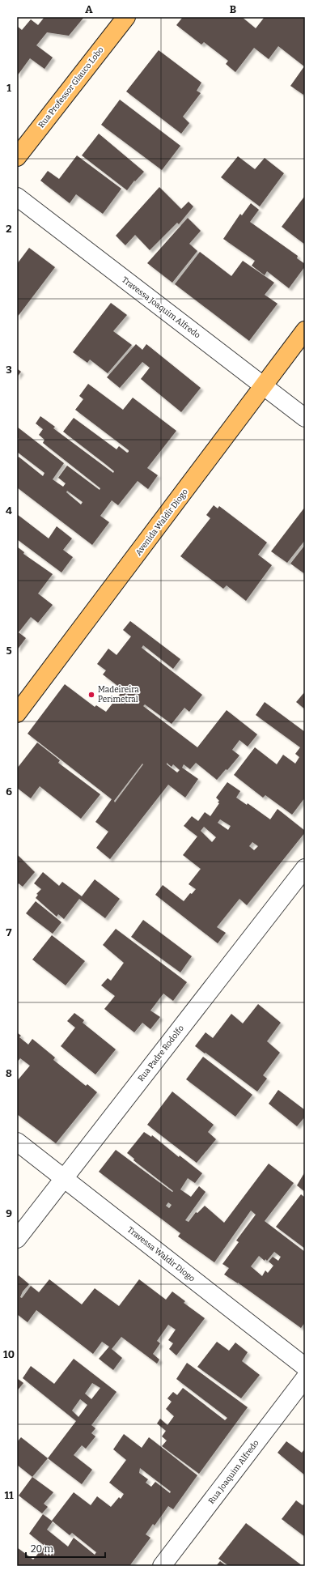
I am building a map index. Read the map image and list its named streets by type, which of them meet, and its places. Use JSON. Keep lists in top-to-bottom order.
{
  "streets": {
    "main road": ["Rua Professor Glauco Lobo", "Avenida Waldir Diogo"],
    "street": [
      "Travessa Joaquim Alfredo",
      "Rua Padre Rodolfo",
      "Travessa Waldir Diogo",
      "Rua Joaquim Alfredo"
    ]
  },
  "crossings": [
    ["Travessa Joaquim Alfredo", "Avenida Waldir Diogo"],
    ["Rua Padre Rodolfo", "Travessa Waldir Diogo"]
  ],
  "places": ["Madeireira Perimetral"],
  "scale_bar": "20 m",
  "grid": {
    "columns": ["A", "B"],
    "rows": [
      "1",
      "2",
      "3",
      "4",
      "5",
      "6",
      "7",
      "8",
      "9",
      "10",
      "11"
    ]
  }
}
